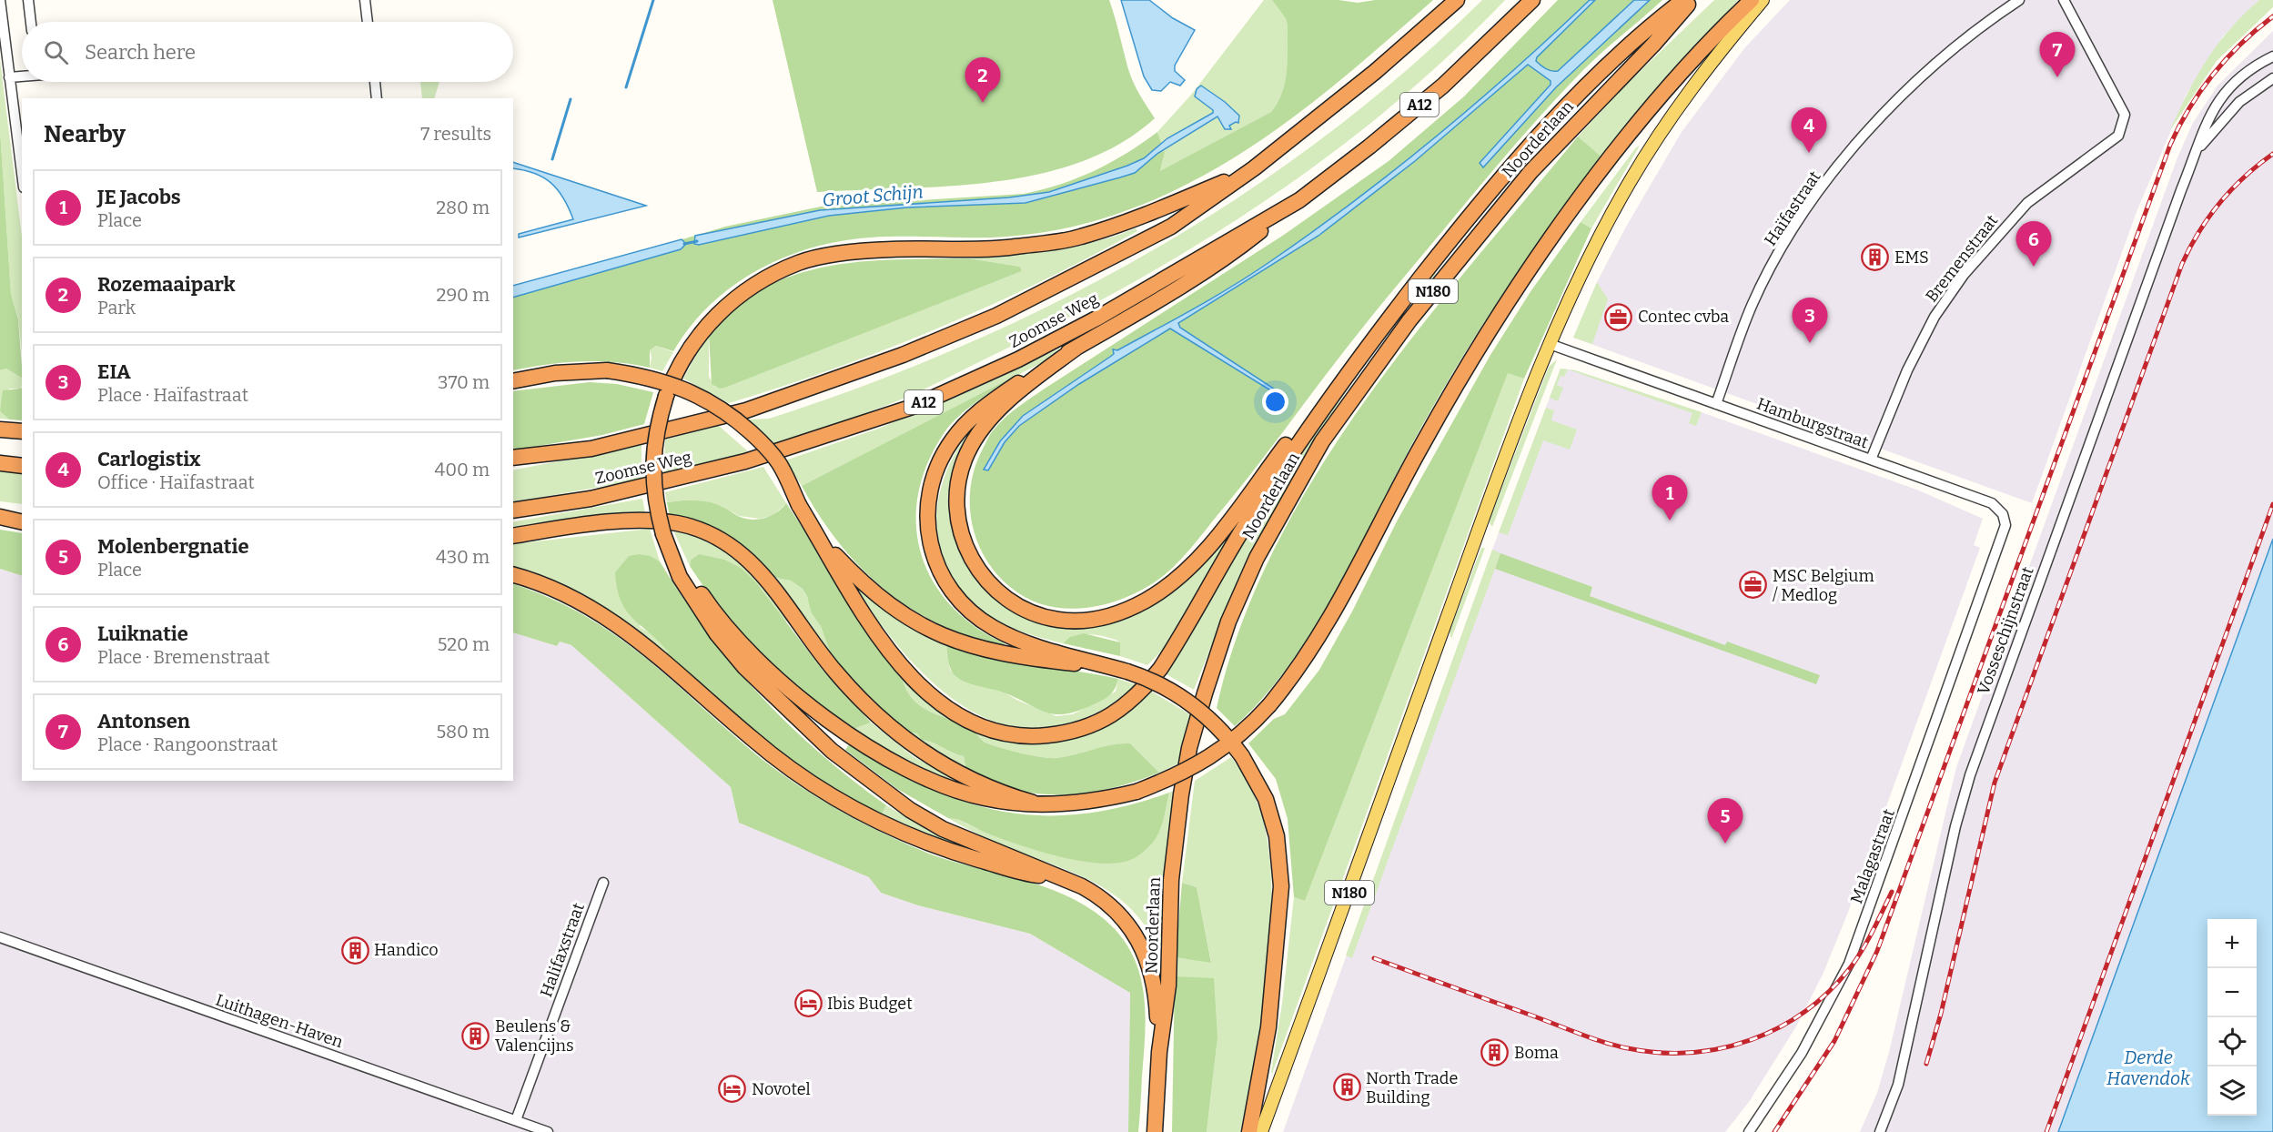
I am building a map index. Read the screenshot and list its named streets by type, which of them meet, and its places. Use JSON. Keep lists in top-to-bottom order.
{
  "streets": {
    "highway": [
      "A12",
      "Noorderlaan",
      "N180",
      "Zoomse Weg"
    ],
    "street": [
      "Haïfastraat",
      "Bremenstraat",
      "Hamburgstraat",
      "Vosseschijnstraat",
      "Malagastraat",
      "Halifaxstraat",
      "Luithagen-Haven"
    ]
  },
  "crossings": [
    ["Haïfastraat", "Hamburgstraat"],
    ["Bremenstraat", "Hamburgstraat"],
    ["N180", "Hamburgstraat"],
    ["Hamburgstraat", "Malagastraat"],
    ["Halifaxstraat", "Luithagen-Haven"]
  ],
  "water": ["Groot Schijn", "Derde Havendok"],
  "places": {
    "building": [
      "EMS",
      "Handico",
      "Beulens & Valencijns",
      "Boma",
      "North Trade Building"
    ],
    "office": ["Contec cvba", "MSC Belgium / Medlog"],
    "hotel": ["Ibis Budget", "Novotel"]
  },
  "page": {
    "search": "Search here",
    "pins": [
      "7",
      "2",
      "4",
      "6",
      "3",
      "1",
      "5"
    ],
    "heading": ["Nearby", "7 results"],
    "list": [
      {
        "mark": "1",
        "name": "JE Jacobs",
        "note": "Place",
        "value": "280 m"
      },
      {
        "mark": "2",
        "name": "Rozemaaipark",
        "note": "Park",
        "value": "290 m"
      },
      {
        "mark": "3",
        "name": "EIA",
        "note": "Place · Haïfastraat",
        "value": "370 m"
      },
      {
        "mark": "4",
        "name": "Carlogistix",
        "note": "Office · Haïfastraat",
        "value": "400 m"
      },
      {
        "mark": "5",
        "name": "Molenbergnatie",
        "note": "Place",
        "value": "430 m"
      },
      {
        "mark": "6",
        "name": "Luiknatie",
        "note": "Place · Bremenstraat",
        "value": "520 m"
      },
      {
        "mark": "7",
        "name": "Antonsen",
        "note": "Place · Rangoonstraat",
        "value": "580 m"
      }
    ],
    "map_buttons": ["+", "−"]
  }
}
